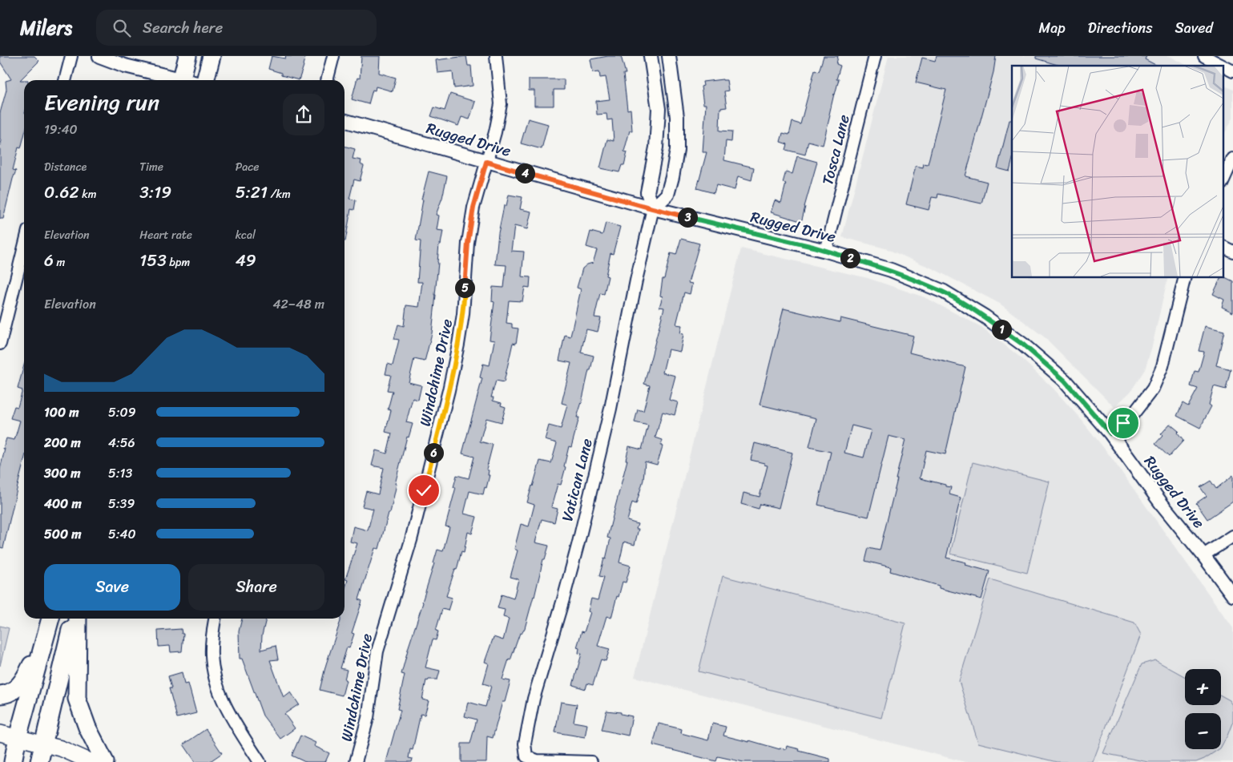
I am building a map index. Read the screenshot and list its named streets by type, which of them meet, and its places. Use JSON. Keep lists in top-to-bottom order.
{
  "streets": {
    "street": [
      "Rugged Drive",
      "Tosca Lane",
      "Windchime Drive",
      "Vatican Lane"
    ]
  },
  "crossings": [
    ["Rugged Drive", "Tosca Lane"],
    ["Rugged Drive", "Windchime Drive"],
    ["Rugged Drive", "Vatican Lane"]
  ],
  "page": {
    "header": "Milers",
    "search": "Search here",
    "nav": ["Map", "Directions", "Saved"],
    "heading": ["Evening run", "19:40"],
    "stats": [
      ["Distance", "0.62 km"],
      ["Time", "3:19"],
      ["Pace", "5:21 /km"],
      ["Elevation", "6 m"],
      ["Heart rate", "153 bpm"],
      ["kcal", "49"]
    ],
    "pins": [
      "4",
      "3",
      "2",
      "5",
      "1",
      "6"
    ],
    "chart": ["Elevation", "42–48 m"],
    "list": [
      {
        "name": "100 m",
        "note": "5:09"
      },
      {
        "name": "200 m",
        "note": "4:56"
      },
      {
        "name": "300 m",
        "note": "5:13"
      },
      {
        "name": "400 m",
        "note": "5:39"
      },
      {
        "name": "500 m",
        "note": "5:40"
      }
    ],
    "buttons": ["Save", "Share"],
    "map_buttons": ["+", "−"]
  }
}
